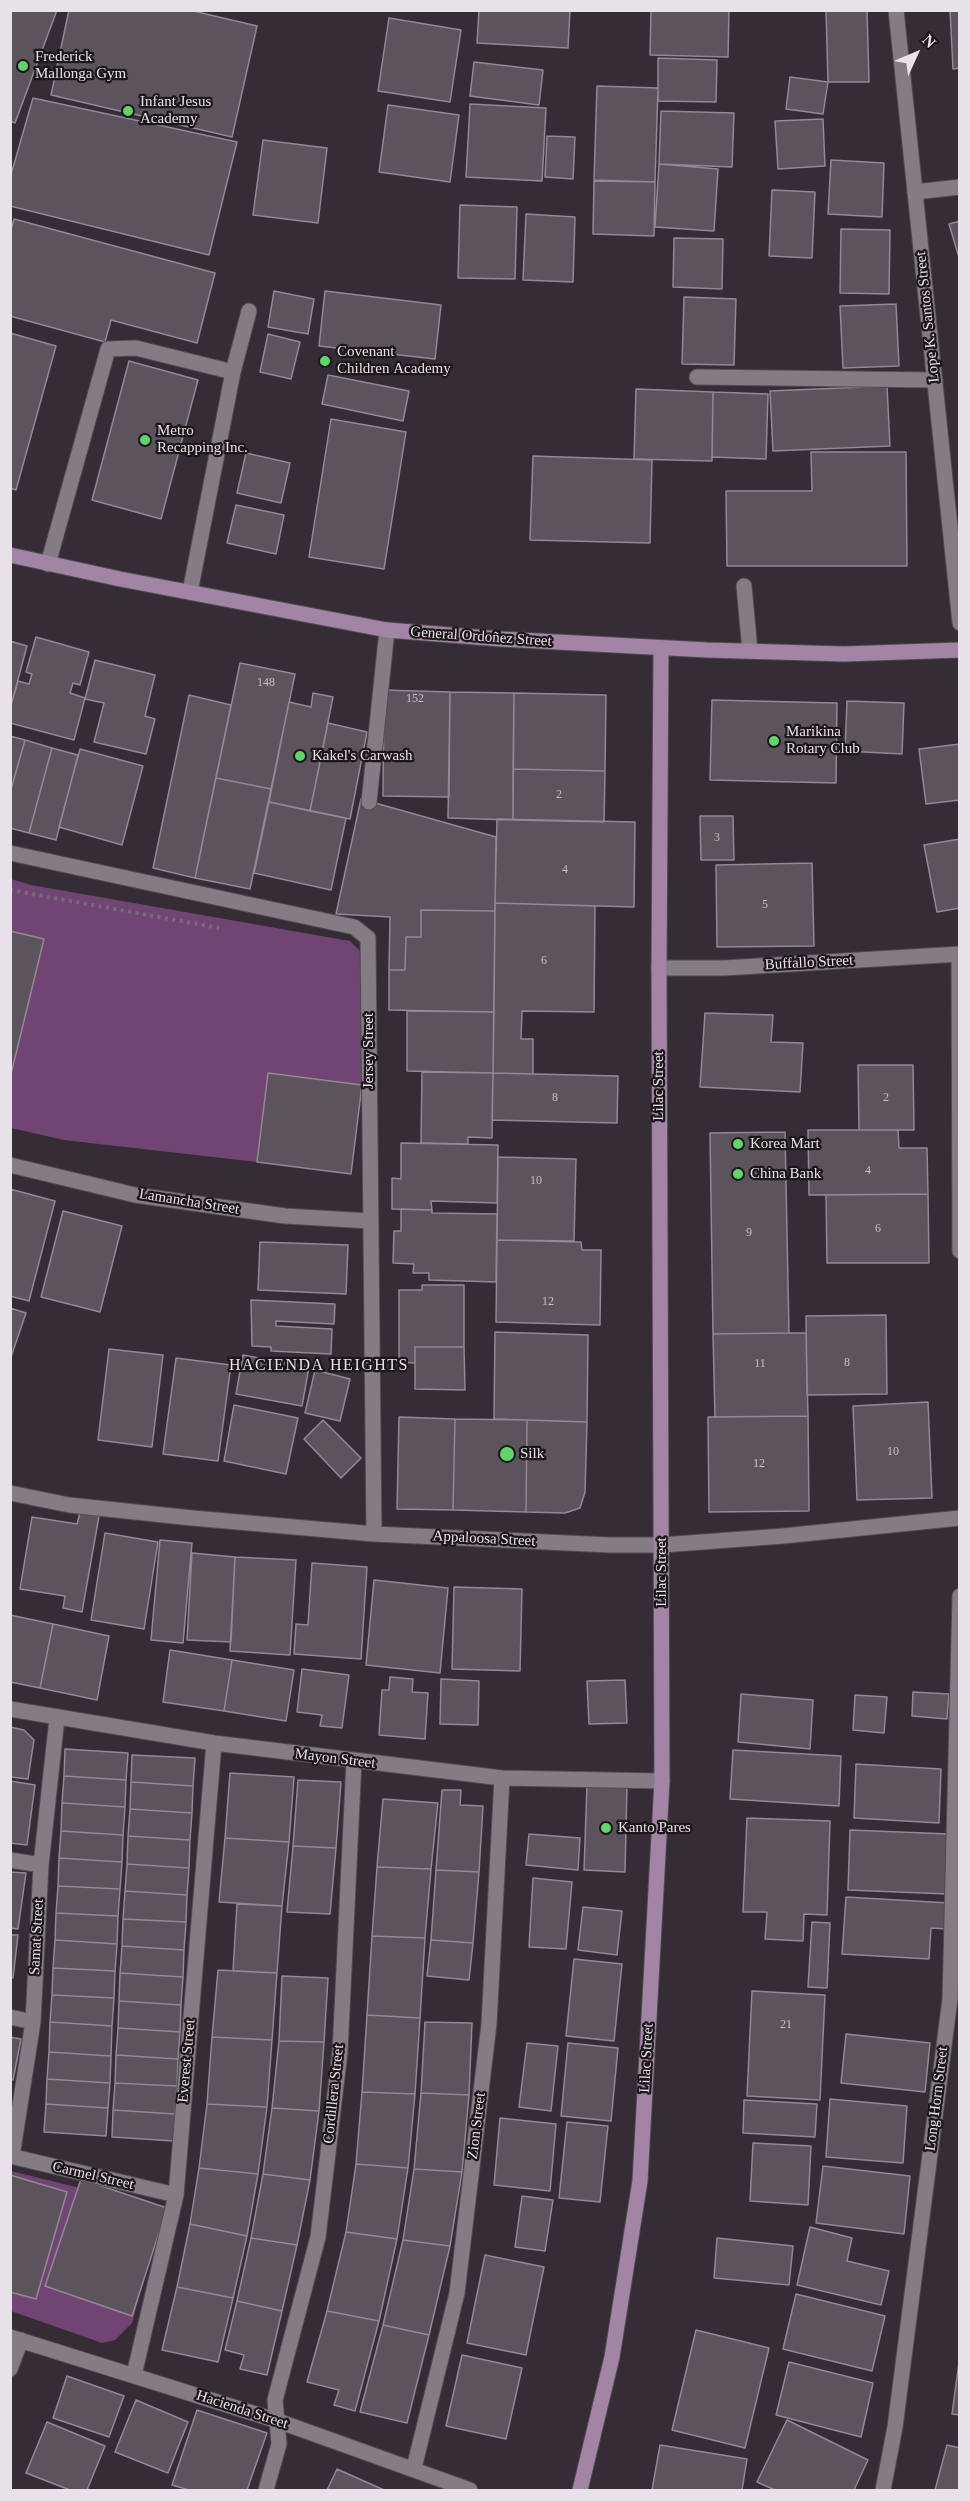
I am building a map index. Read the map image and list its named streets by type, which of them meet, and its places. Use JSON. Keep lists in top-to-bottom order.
{
  "streets": {
    "main road": ["General Ordoñez Street", "Lilac Street"],
    "street": [
      "Lope K. Santos Street",
      "Buffallo Street",
      "Jersey Street",
      "Lamancha Street",
      "Appaloosa Street",
      "Mayon Street",
      "Samat Street",
      "Everest Street",
      "Cordillera Street",
      "Long Horn Street",
      "Zion Street",
      "Carmel Street",
      "Hacienda Street"
    ]
  },
  "crossings": [
    ["General Ordoñez Street", "Lilac Street"],
    ["Buffallo Street", "Lilac Street"],
    ["Jersey Street", "Lamancha Street"],
    ["Jersey Street", "Appaloosa Street"],
    ["Lilac Street", "Appaloosa Street"],
    ["Lilac Street", "Mayon Street"],
    ["Mayon Street", "Samat Street"],
    ["Mayon Street", "Everest Street"],
    ["Mayon Street", "Cordillera Street"],
    ["Mayon Street", "Zion Street"],
    ["Samat Street", "Carmel Street"],
    ["Everest Street", "Carmel Street"],
    ["Everest Street", "Hacienda Street"],
    ["Cordillera Street", "Hacienda Street"],
    ["Zion Street", "Hacienda Street"]
  ],
  "districts": ["HACIENDA HEIGHTS"],
  "places": [
    "Frederick Mallonga Gym",
    "Infant Jesus Academy",
    "Covenant Children Academy",
    "Metro Recapping Inc.",
    "Marikina Rotary Club",
    "Kakel's Carwash",
    "Korea Mart",
    "China Bank",
    "Silk",
    "Kanto Pares"
  ],
  "house_numbers": [
    "148",
    "152",
    "2",
    "3",
    "4",
    "5",
    "6",
    "8",
    "2",
    "4",
    "10",
    "6",
    "9",
    "12",
    "8",
    "11",
    "10",
    "12",
    "21"
  ],
  "north": "top right"
}
